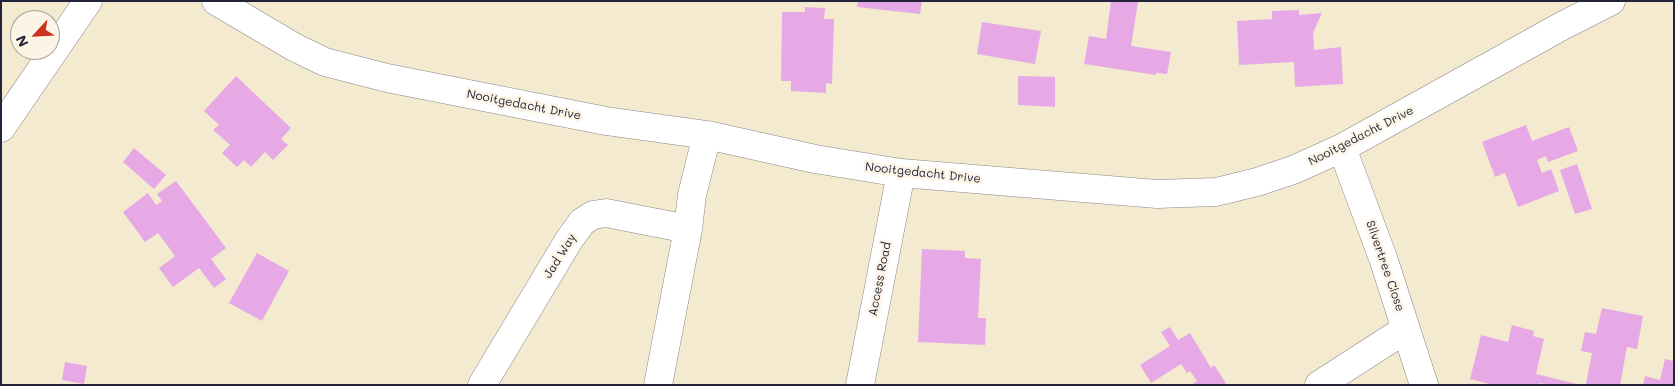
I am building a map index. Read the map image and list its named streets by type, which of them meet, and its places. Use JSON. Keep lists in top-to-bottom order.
{
  "streets": {
    "street": [
      "Nooitgedacht Drive",
      "Jad Way",
      "Silvertree Close",
      "Access Road"
    ]
  },
  "crossings": [
    ["Nooitgedacht Drive", "Silvertree Close"],
    ["Nooitgedacht Drive", "Access Road"]
  ],
  "north": "bottom left"
}
